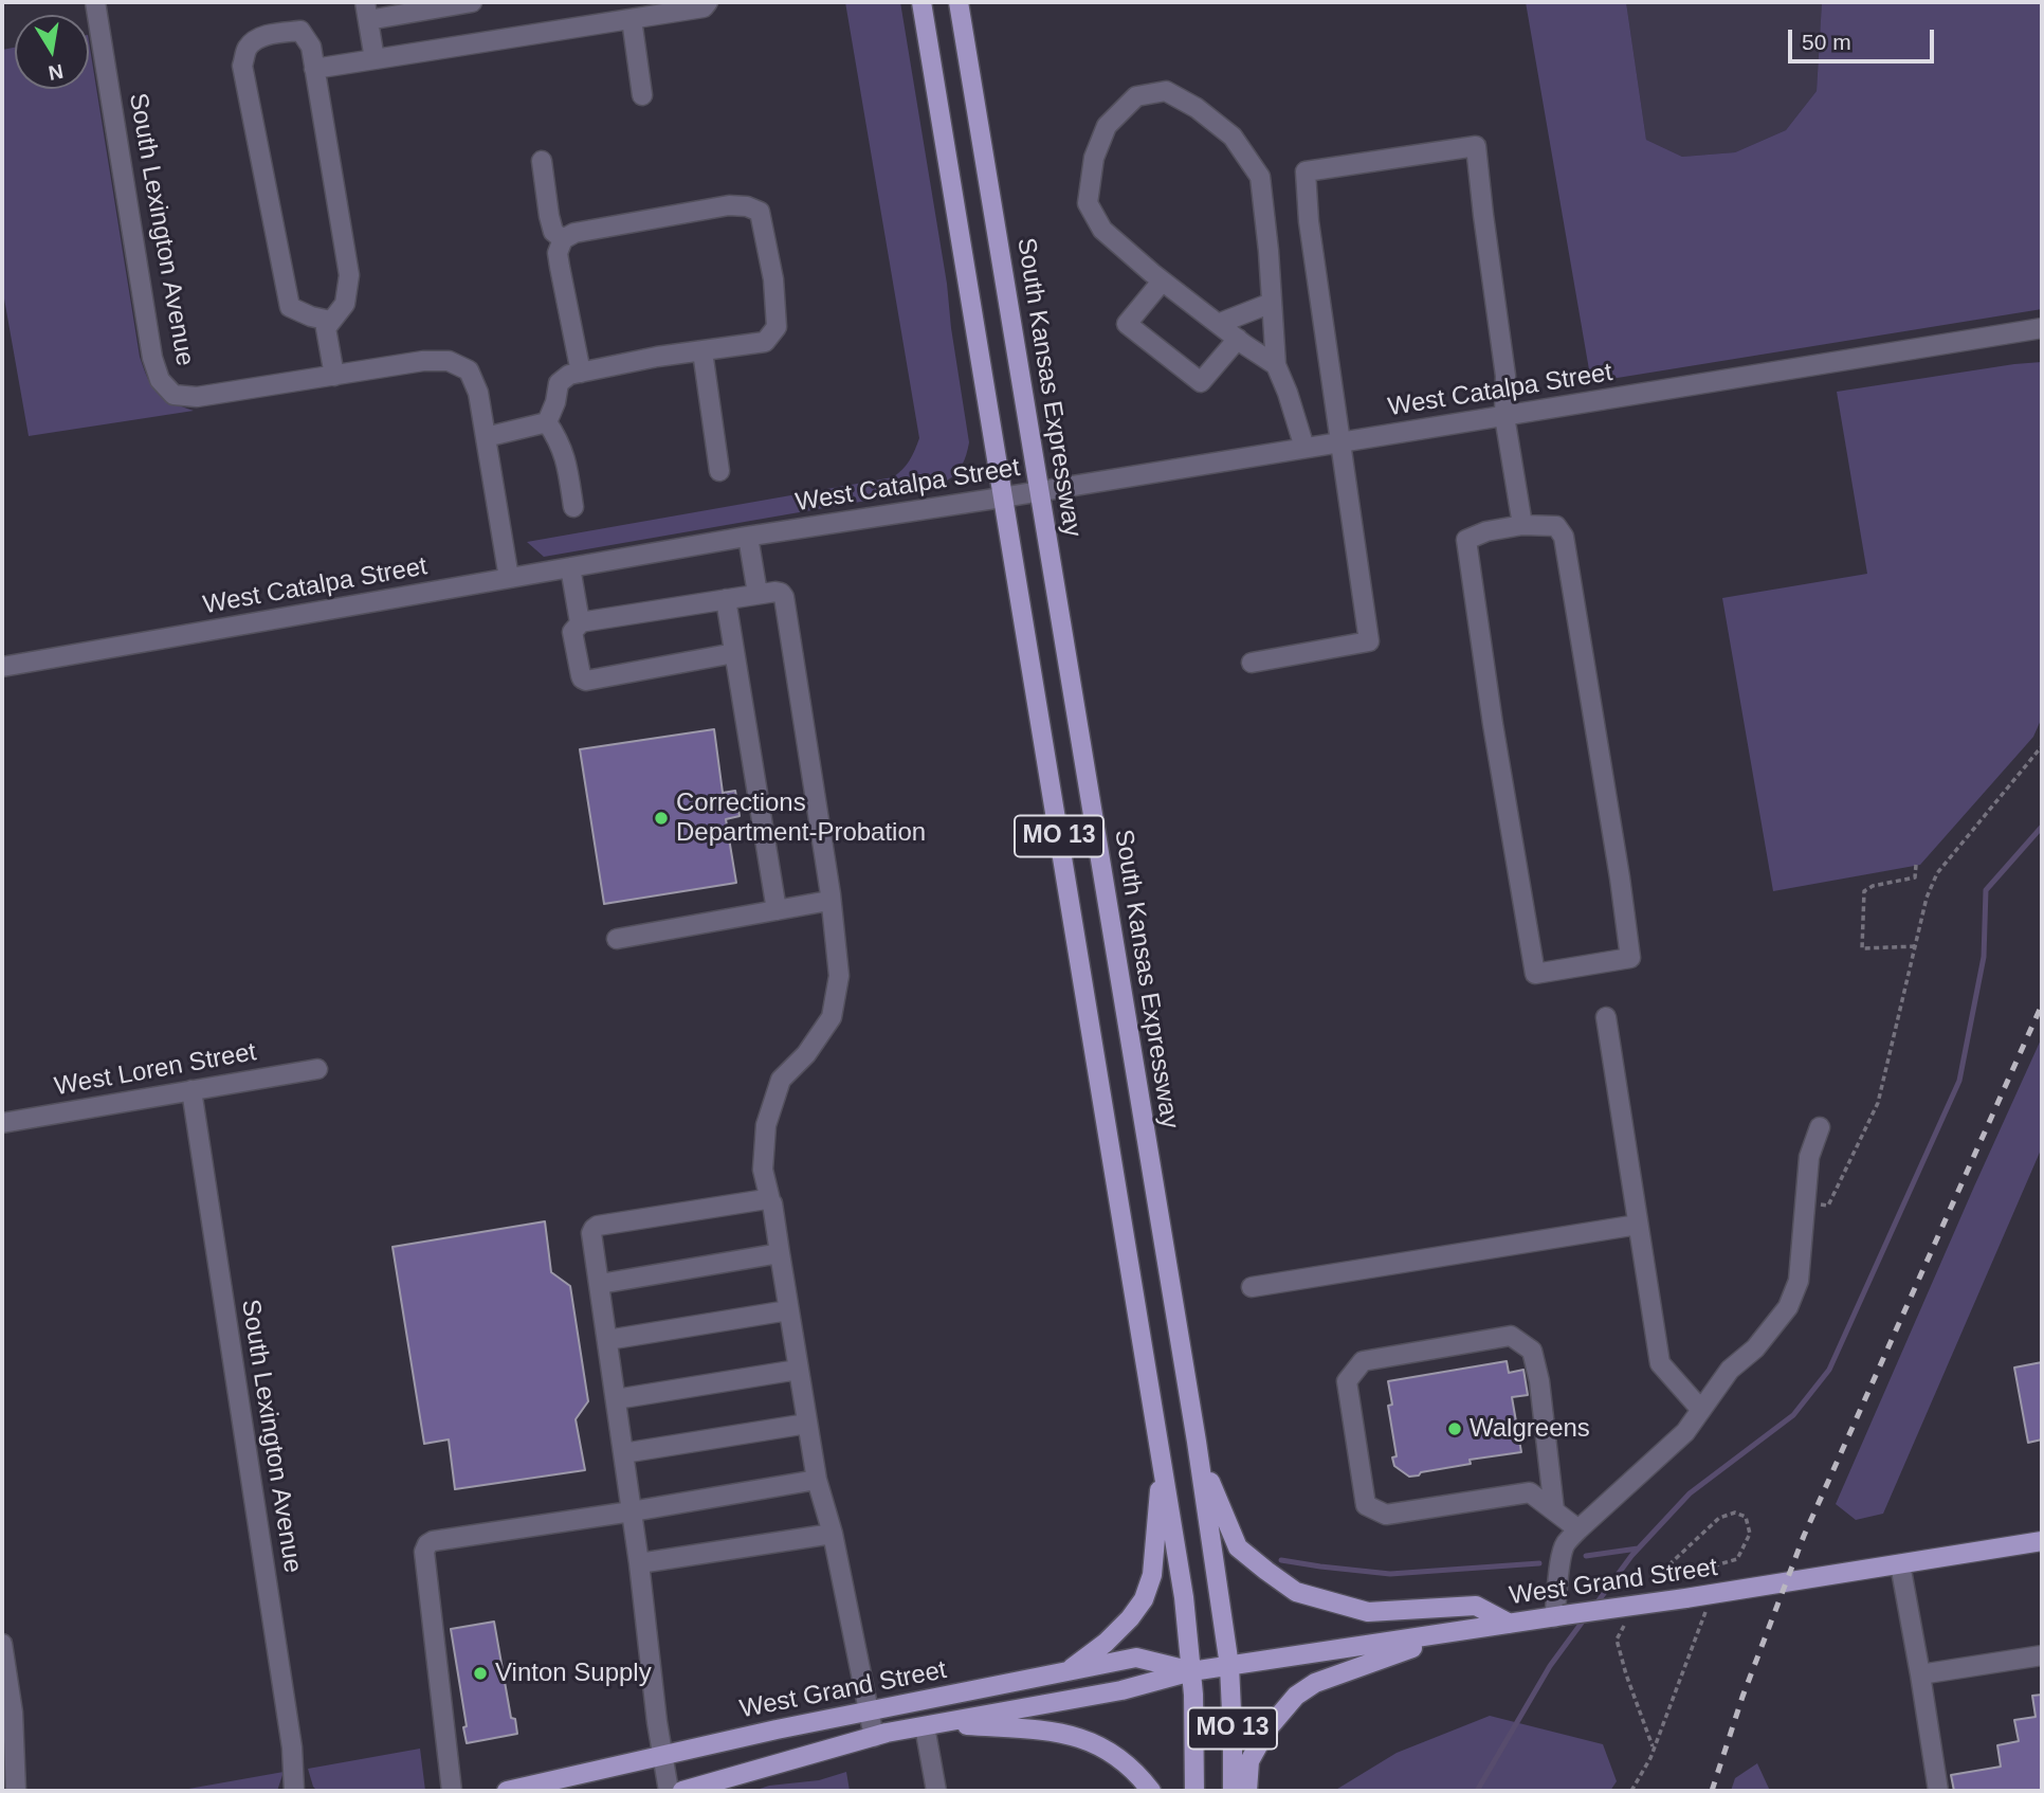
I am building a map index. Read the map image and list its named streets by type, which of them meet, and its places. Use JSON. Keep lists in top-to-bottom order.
{
  "streets": {
    "main road": ["South Kansas Expressway", "MO 13", "West Grand Street"],
    "street": ["South Lexington Avenue", "West Catalpa Street", "West Loren Street"]
  },
  "crossings": [
    ["South Lexington Avenue", "West Catalpa Street"],
    ["South Lexington Avenue", "West Loren Street"],
    ["South Kansas Expressway", "West Catalpa Street"],
    ["South Kansas Expressway", "West Grand Street"],
    ["West Catalpa Street", "MO 13"],
    ["MO 13", "West Grand Street"]
  ],
  "places": ["Corrections Department-Probation", "Walgreens", "Vinton Supply"],
  "scale_bar": "50 m",
  "north": "bottom"
}
